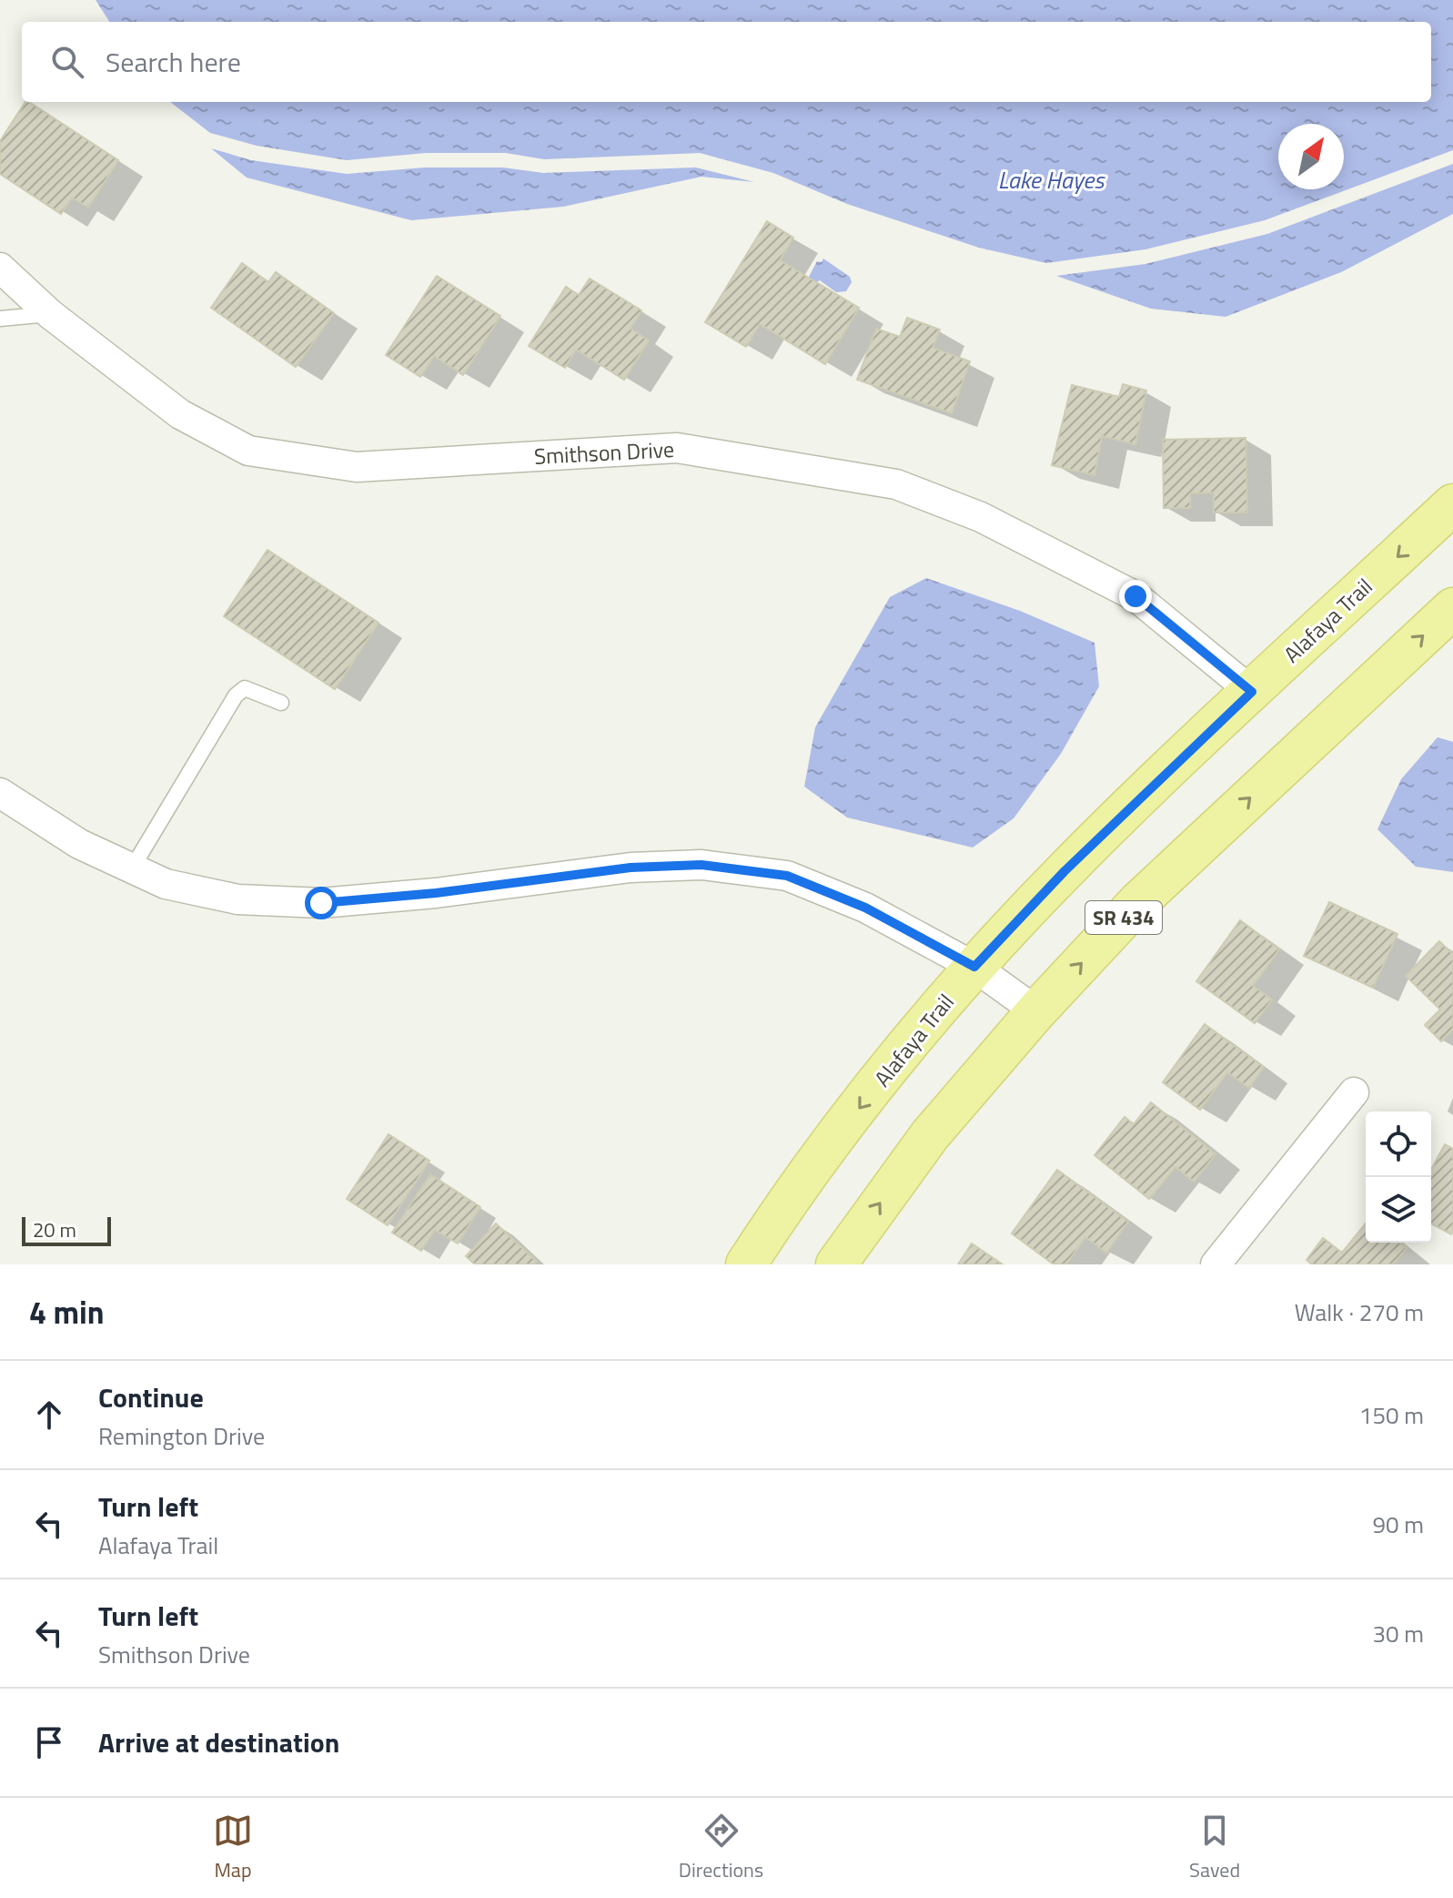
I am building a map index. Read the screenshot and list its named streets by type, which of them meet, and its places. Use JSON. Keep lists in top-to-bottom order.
{
  "streets": {
    "main road": ["Alafaya Trail", "SR 434"],
    "street": ["Smithson Drive"]
  },
  "crossings": [
    ["Smithson Drive", "Alafaya Trail"]
  ],
  "water": ["Lake Hayes"],
  "scale_bar": "20 m",
  "north": "top right",
  "page": {
    "search": "Search here",
    "scale": "20 m",
    "heading": ["4 min", "Walk · 270 m"],
    "list": [
      ["Continue", "Remington Drive", "150 m"],
      ["Turn left", "Alafaya Trail", "90 m"],
      ["Turn left", "Smithson Drive", "30 m"],
      "Arrive at destination"
    ],
    "nav": ["Map", "Directions", "Saved"]
  }
}
